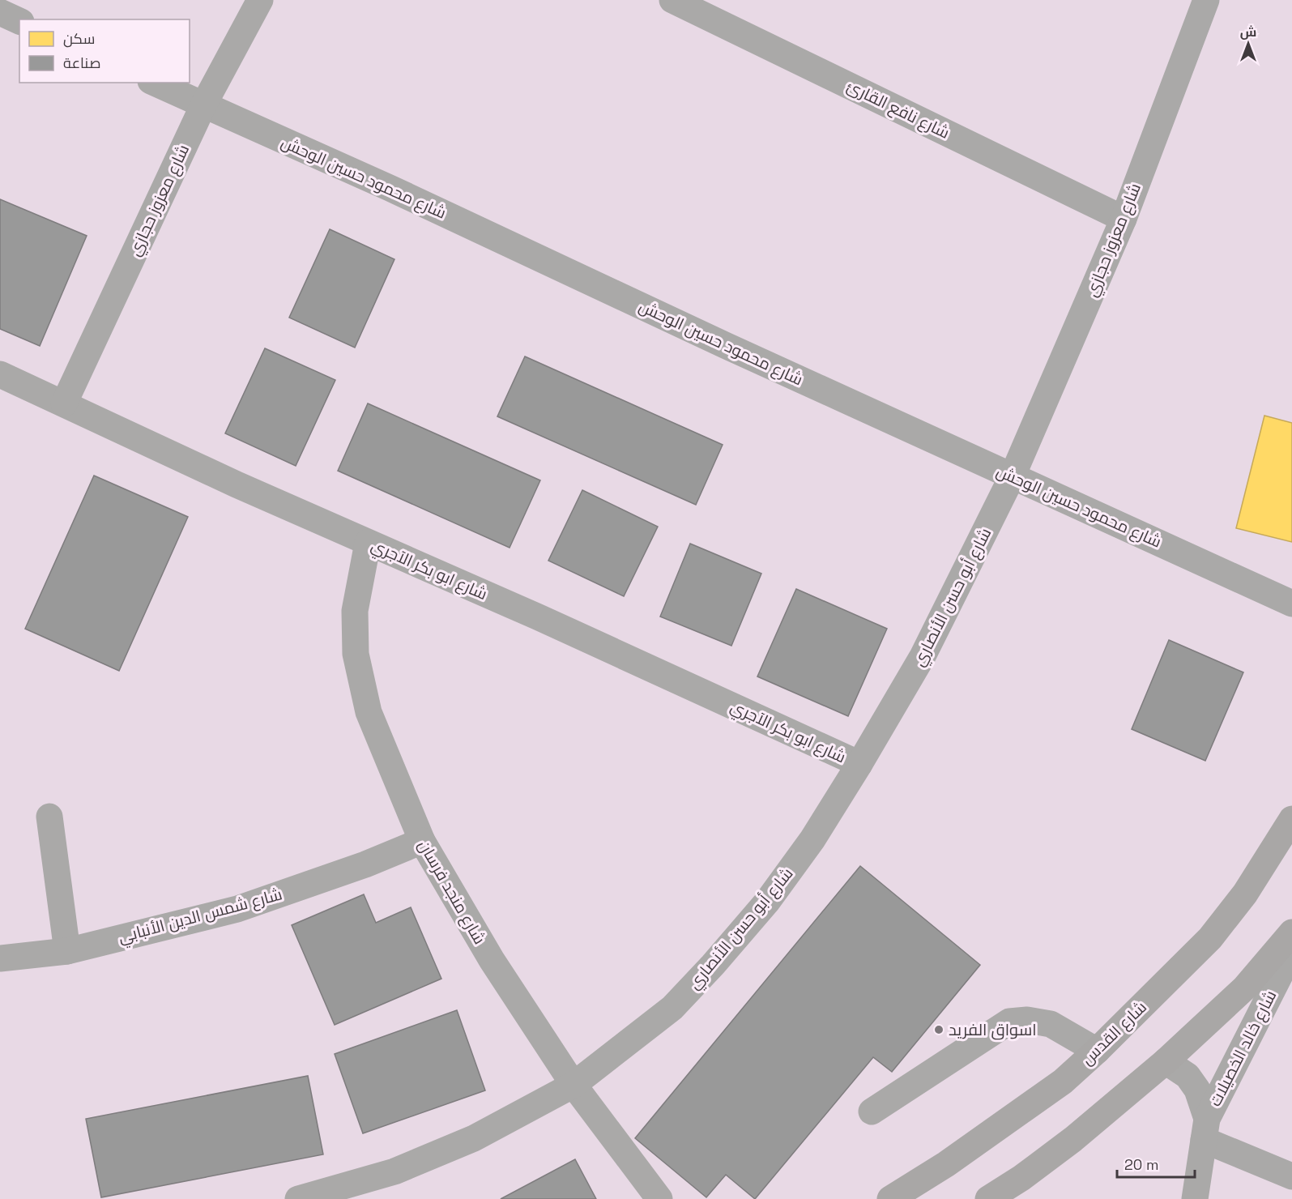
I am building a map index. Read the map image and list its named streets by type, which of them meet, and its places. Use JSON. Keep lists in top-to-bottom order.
{
  "streets": {
    "highway": ["شارع القدس"],
    "street": [
      "شارع نافع القارئ",
      "شارع محمود حسين الوحش",
      "شارع معزوز حجازي",
      "شارع ابو بكر الآجري",
      "شارع أبو حسن الأنصاري",
      "شارع منجد فرسان",
      "شارع شمس الدين الأنبابي",
      "شارع خالد الخصيلات"
    ]
  },
  "crossings": [
    ["شارع نافع القارئ", "شارع معزوز حجازي"],
    ["شارع محمود حسين الوحش", "شارع معزوز حجازي"],
    ["شارع محمود حسين الوحش", "شارع أبو حسن الأنصاري"],
    ["شارع معزوز حجازي", "شارع ابو بكر الآجري"],
    ["شارع معزوز حجازي", "شارع أبو حسن الأنصاري"],
    ["شارع ابو بكر الآجري", "شارع أبو حسن الأنصاري"],
    ["شارع ابو بكر الآجري", "شارع منجد فرسان"],
    ["شارع أبو حسن الأنصاري", "شارع منجد فرسان"],
    ["شارع منجد فرسان", "شارع شمس الدين الأنبابي"]
  ],
  "places": ["اسواق الفريد"],
  "legend": ["سكن", "صناعة"],
  "scale_bar": "20 m",
  "north": "top"
}
